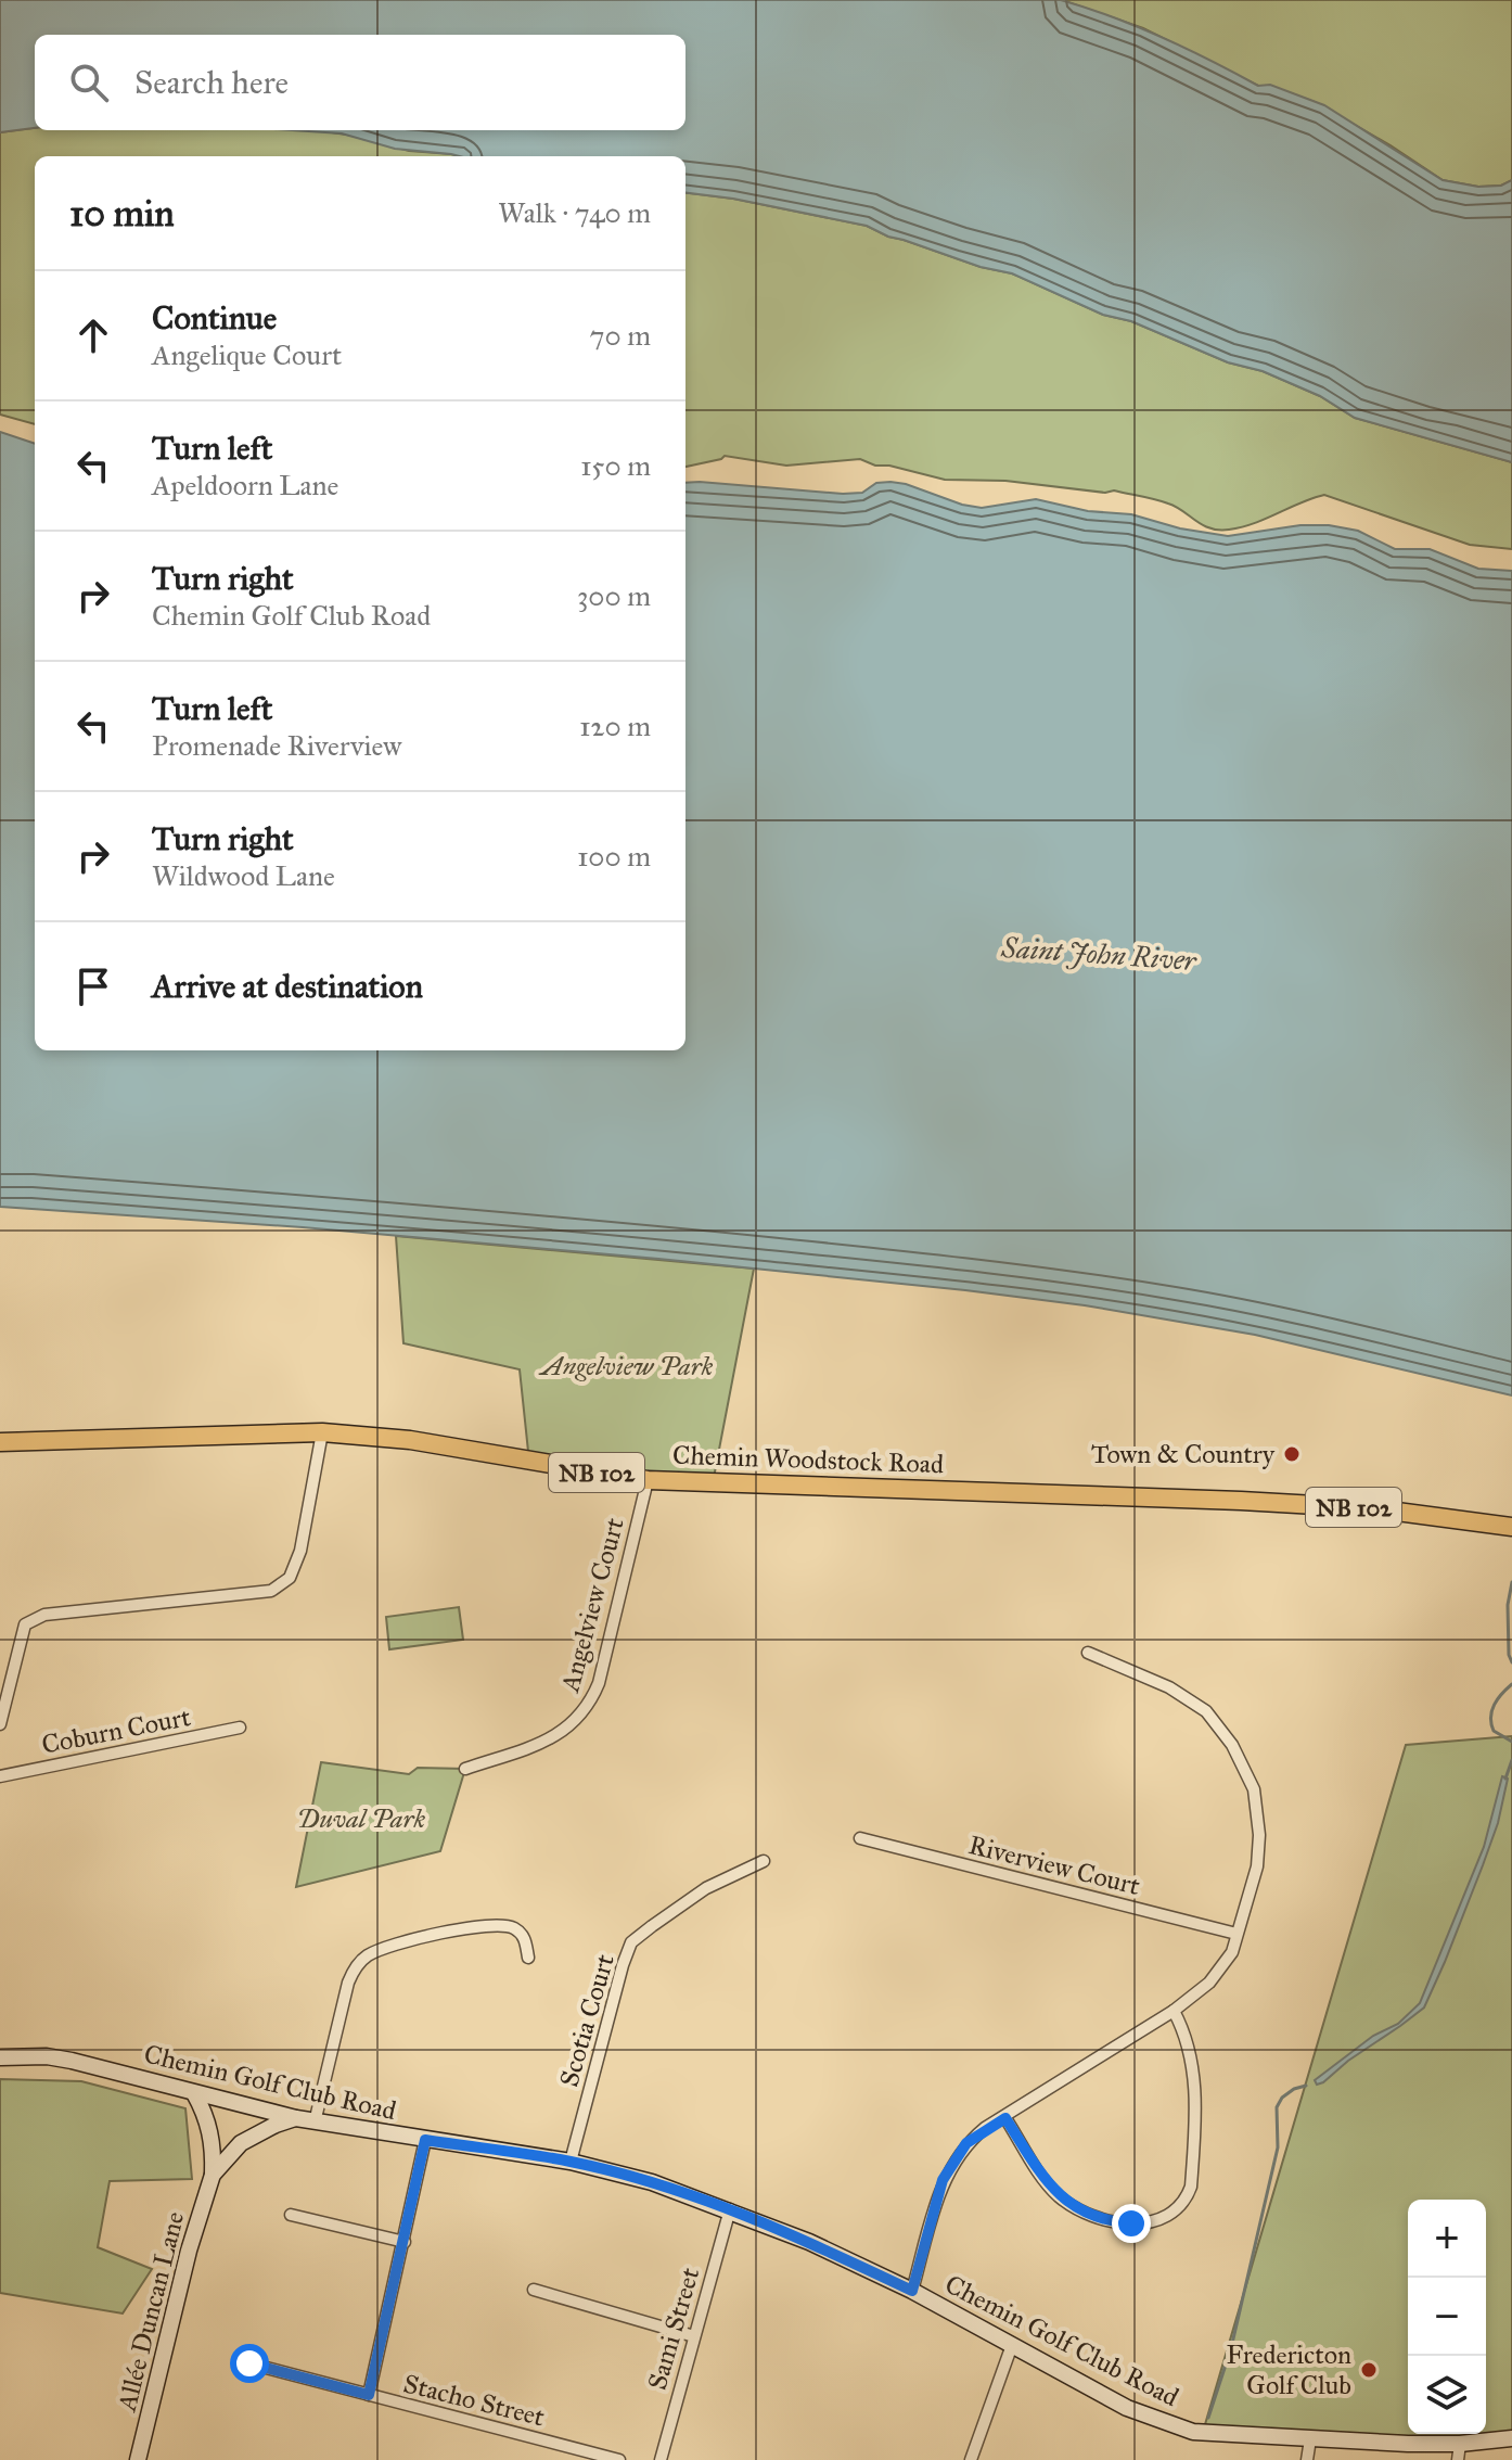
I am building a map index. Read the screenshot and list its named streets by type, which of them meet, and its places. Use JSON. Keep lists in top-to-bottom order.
{
  "streets": {
    "main road": ["Chemin Woodstock Road", "NB 102"],
    "street": [
      "Angelview Court",
      "Coburn Court",
      "Riverview Court",
      "Scotia Court",
      "Chemin Golf Club Road",
      "Allée Duncan Lane",
      "Sami Street",
      "Stacho Street"
    ]
  },
  "crossings": [
    ["Chemin Woodstock Road", "Angelview Court"],
    ["Scotia Court", "Chemin Golf Club Road"],
    ["Chemin Golf Club Road", "Sami Street"]
  ],
  "water": ["Saint John River"],
  "parks": ["Angelview Park", "Duval Park"],
  "places": ["Town & Country", "Fredericton Golf Club"],
  "page": {
    "search": "Search here",
    "heading": ["10 min", "Walk · 740 m"],
    "list": [
      ["Continue", "Angelique Court", "70 m"],
      ["Turn left", "Apeldoorn Lane", "150 m"],
      ["Turn right", "Chemin Golf Club Road", "300 m"],
      ["Turn left", "Promenade Riverview", "120 m"],
      ["Turn right", "Wildwood Lane", "100 m"],
      "Arrive at destination"
    ],
    "map_buttons": ["+", "−"]
  }
}
